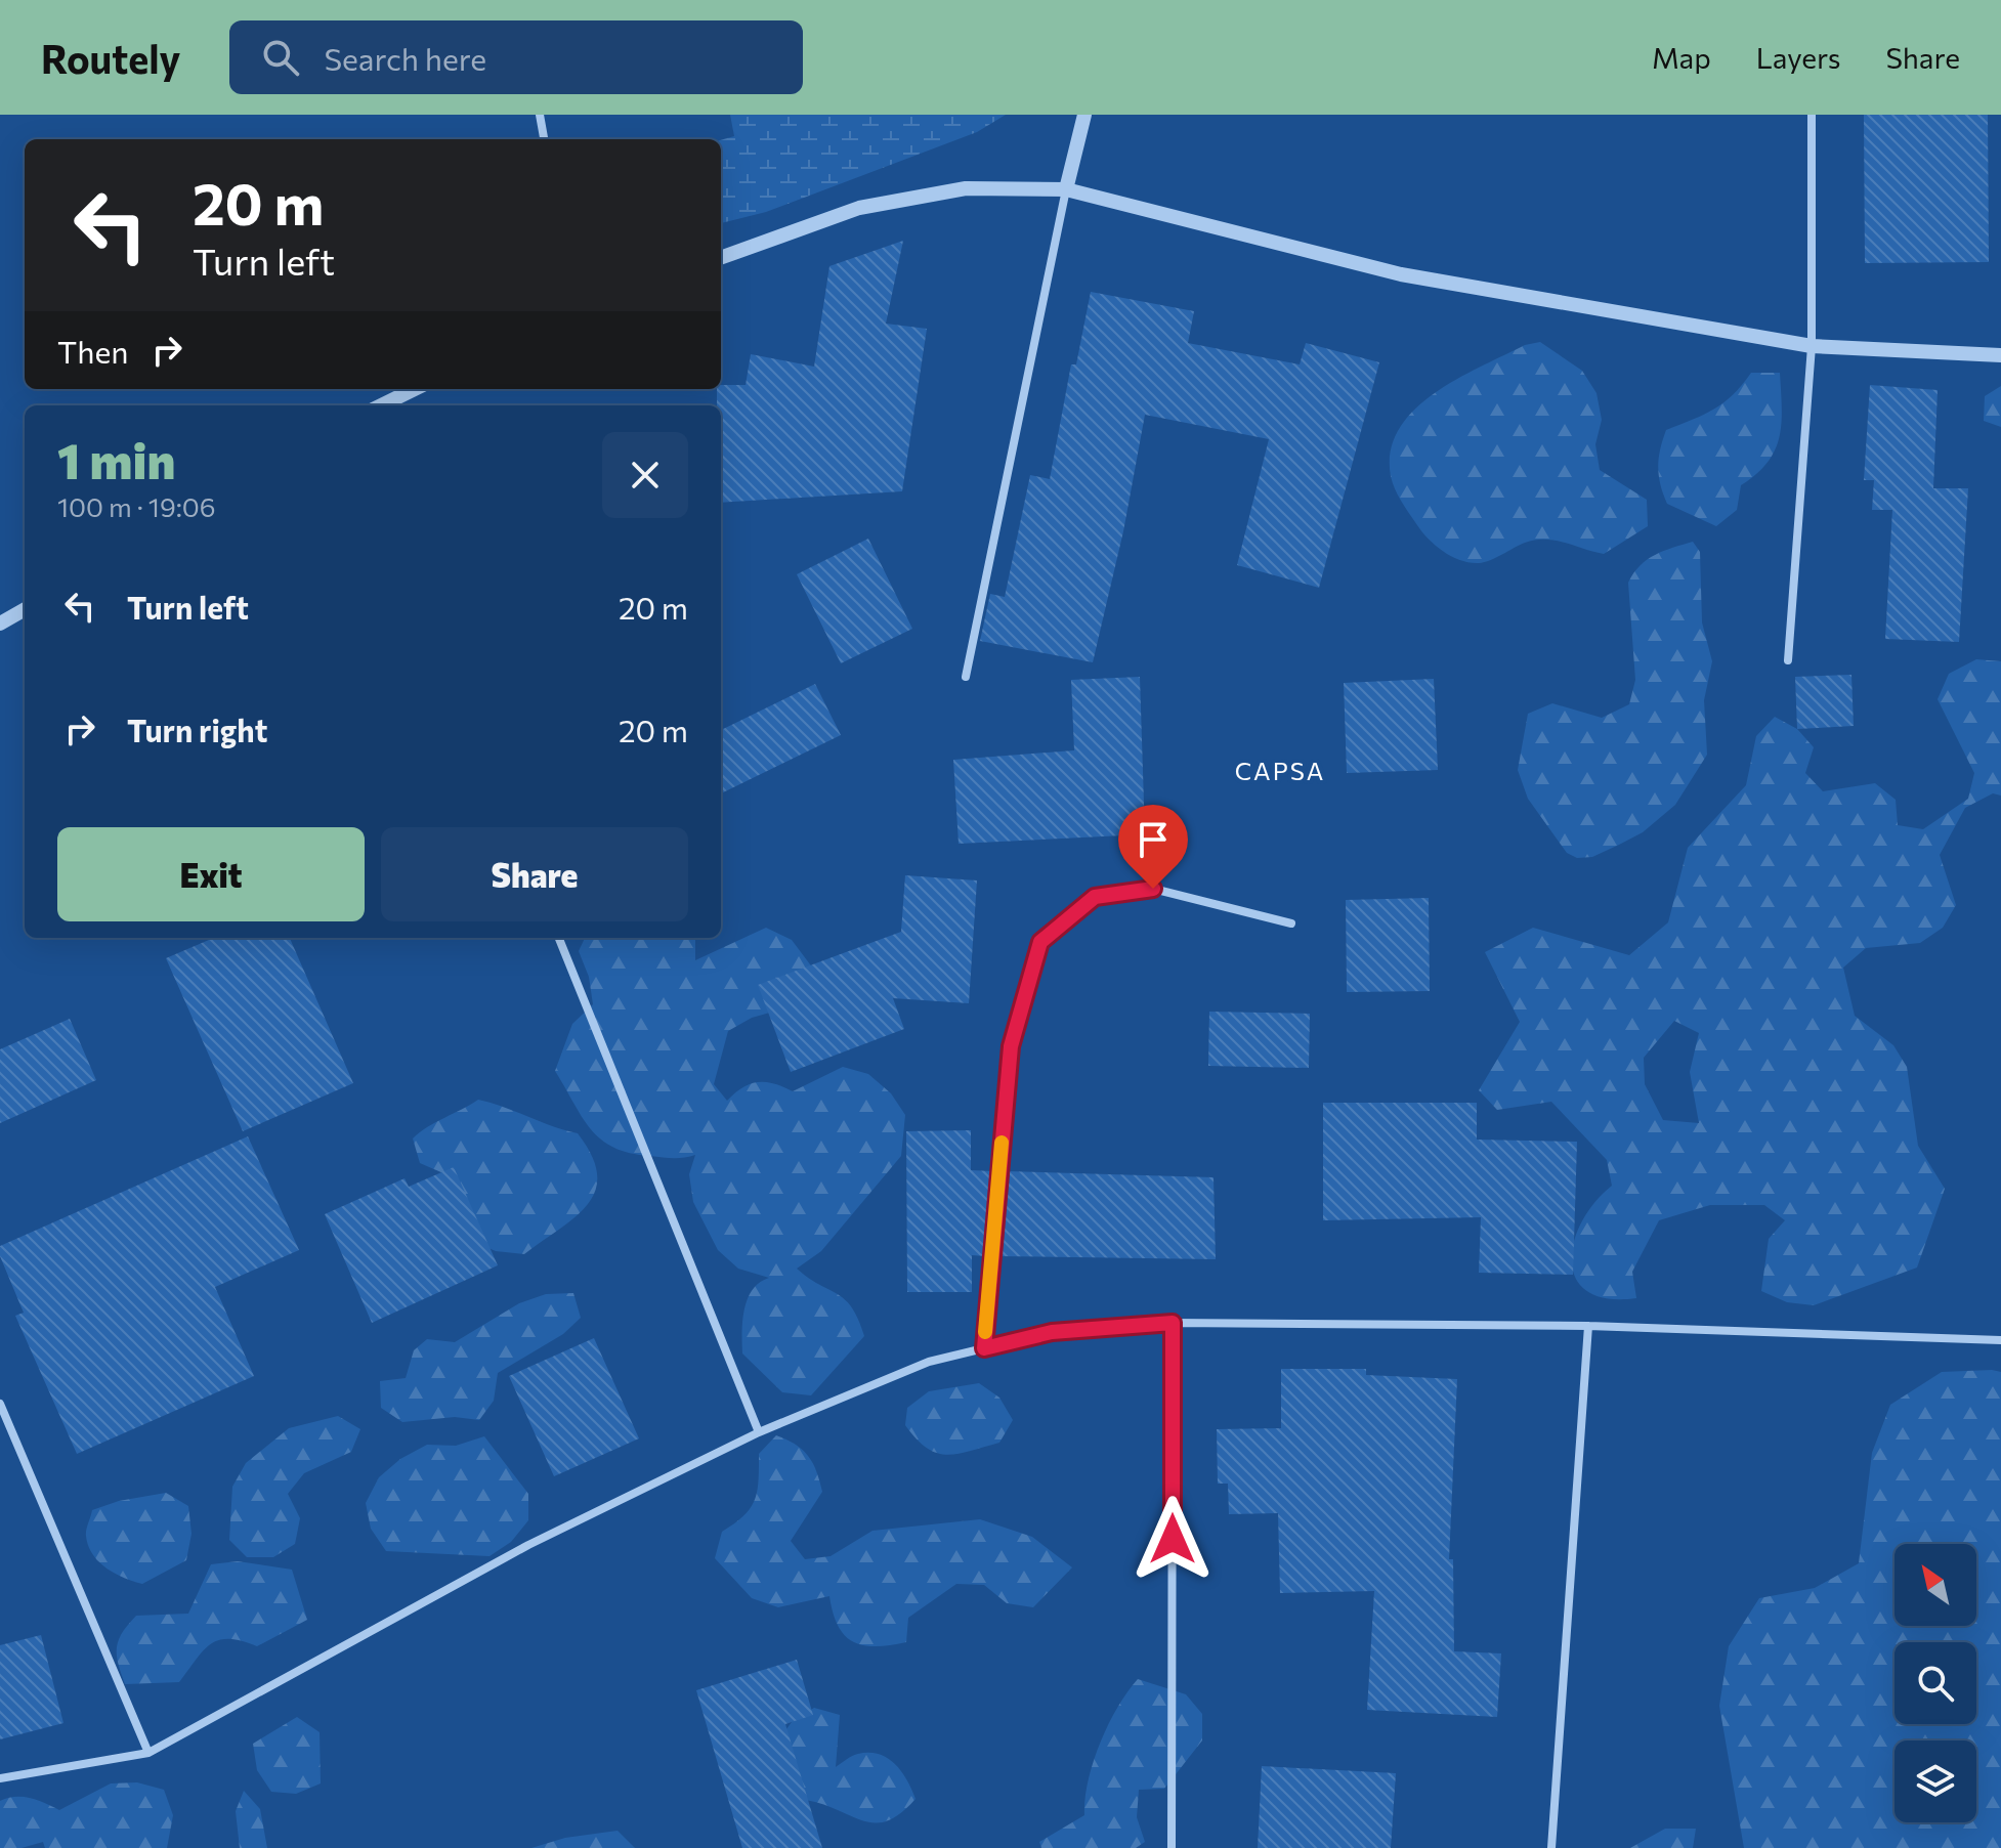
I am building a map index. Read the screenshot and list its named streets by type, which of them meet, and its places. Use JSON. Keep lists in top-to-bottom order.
{
  "districts": ["CAPSA"],
  "north": "top left",
  "page": {
    "header": "Routely",
    "search": "Search here",
    "nav": ["Map", "Layers", "Share"],
    "turn": ["20 m", "Turn left"],
    "then": "Then",
    "heading": ["1 min", "100 m · 19:06"],
    "list": [
      {
        "name": "Turn left",
        "value": "20 m"
      },
      {
        "name": "Turn right",
        "value": "20 m"
      }
    ],
    "buttons": ["Exit", "Share"]
  }
}
